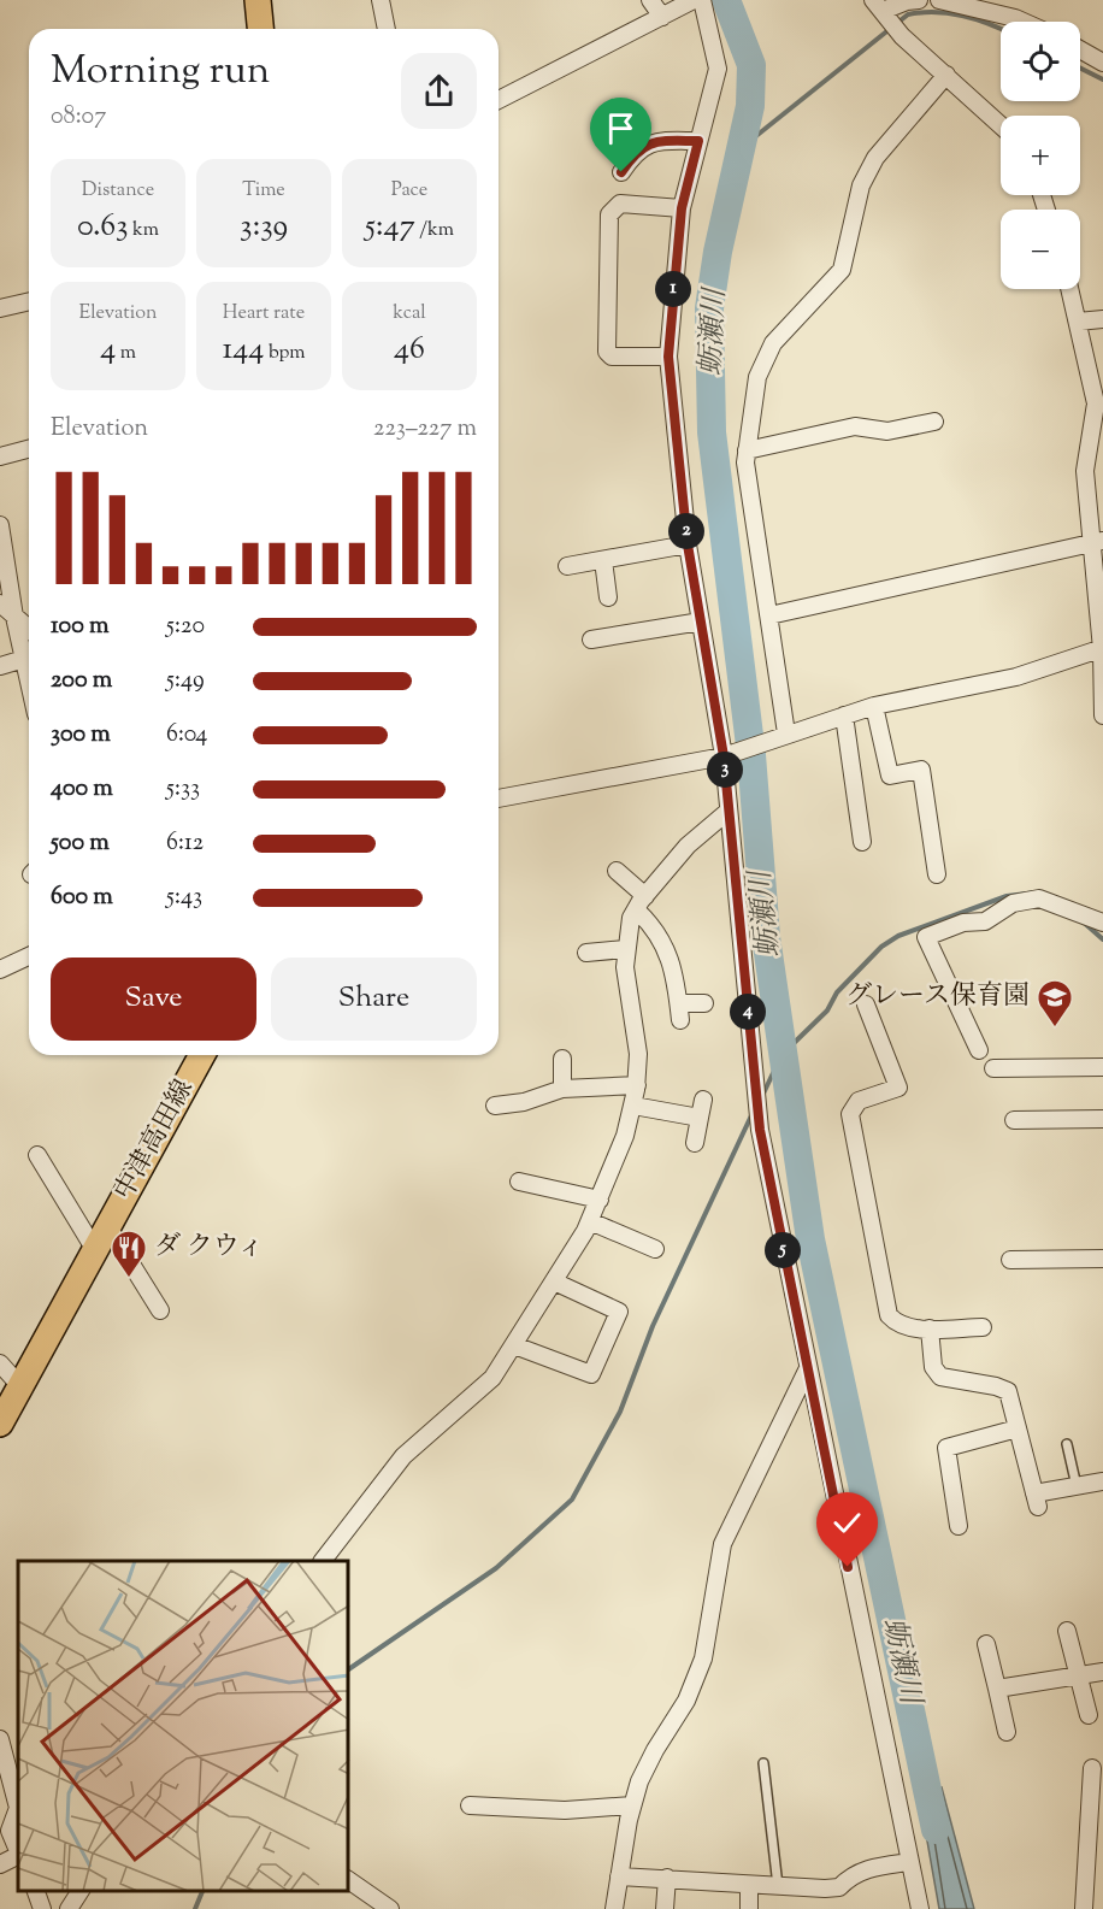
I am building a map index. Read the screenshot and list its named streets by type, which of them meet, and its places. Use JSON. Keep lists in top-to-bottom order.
{
  "streets": {
    "main road": ["中津高田線"]
  },
  "water": ["蛎瀬川"],
  "places": {
    "school or university": ["グレース保育園"],
    "restaurant": ["ダ クウィ"]
  },
  "page": {
    "map_buttons": ["+", "−"],
    "heading": ["Morning run", "08:07"],
    "stats": [
      ["Distance", "0.63 km"],
      ["Time", "3:39"],
      ["Pace", "5:47 /km"],
      ["Elevation", "4 m"],
      ["Heart rate", "144 bpm"],
      ["kcal", "46"]
    ],
    "pins": [
      "1",
      "2",
      "3",
      "4",
      "5"
    ],
    "chart": ["Elevation", "223–227 m"],
    "list": [
      {
        "name": "100 m",
        "note": "5:20"
      },
      {
        "name": "200 m",
        "note": "5:49"
      },
      {
        "name": "300 m",
        "note": "6:04"
      },
      {
        "name": "400 m",
        "note": "5:33"
      },
      {
        "name": "500 m",
        "note": "6:12"
      },
      {
        "name": "600 m",
        "note": "5:43"
      }
    ],
    "buttons": ["Save", "Share"]
  }
}
